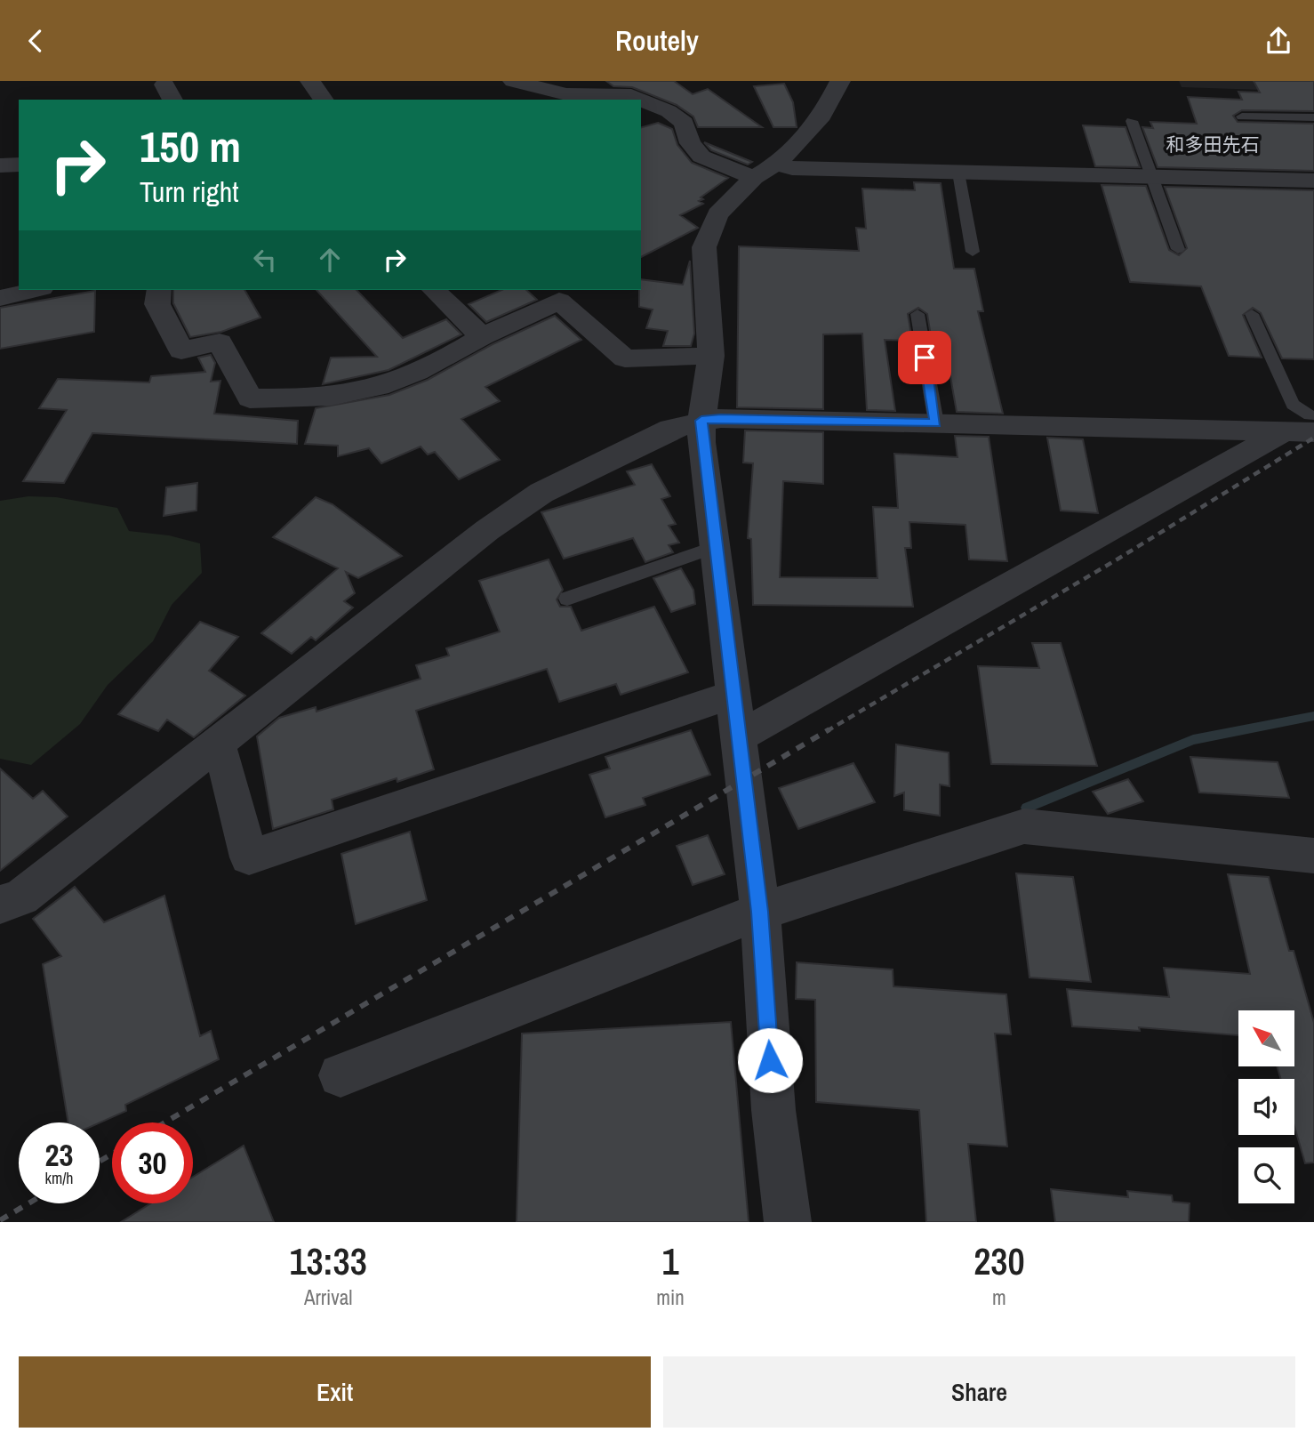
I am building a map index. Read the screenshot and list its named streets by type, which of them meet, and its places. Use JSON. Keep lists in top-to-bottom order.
{
  "districts": ["和多田先石"],
  "north": "top left",
  "page": {
    "header": "Routely",
    "turn": ["150 m", "Turn right"],
    "speed": "23 km/h",
    "limit": "30",
    "eta": [
      "13:33",
      "Arrival",
      "1",
      "min",
      "230",
      "m"
    ],
    "buttons": ["Exit", "Share"]
  }
}
